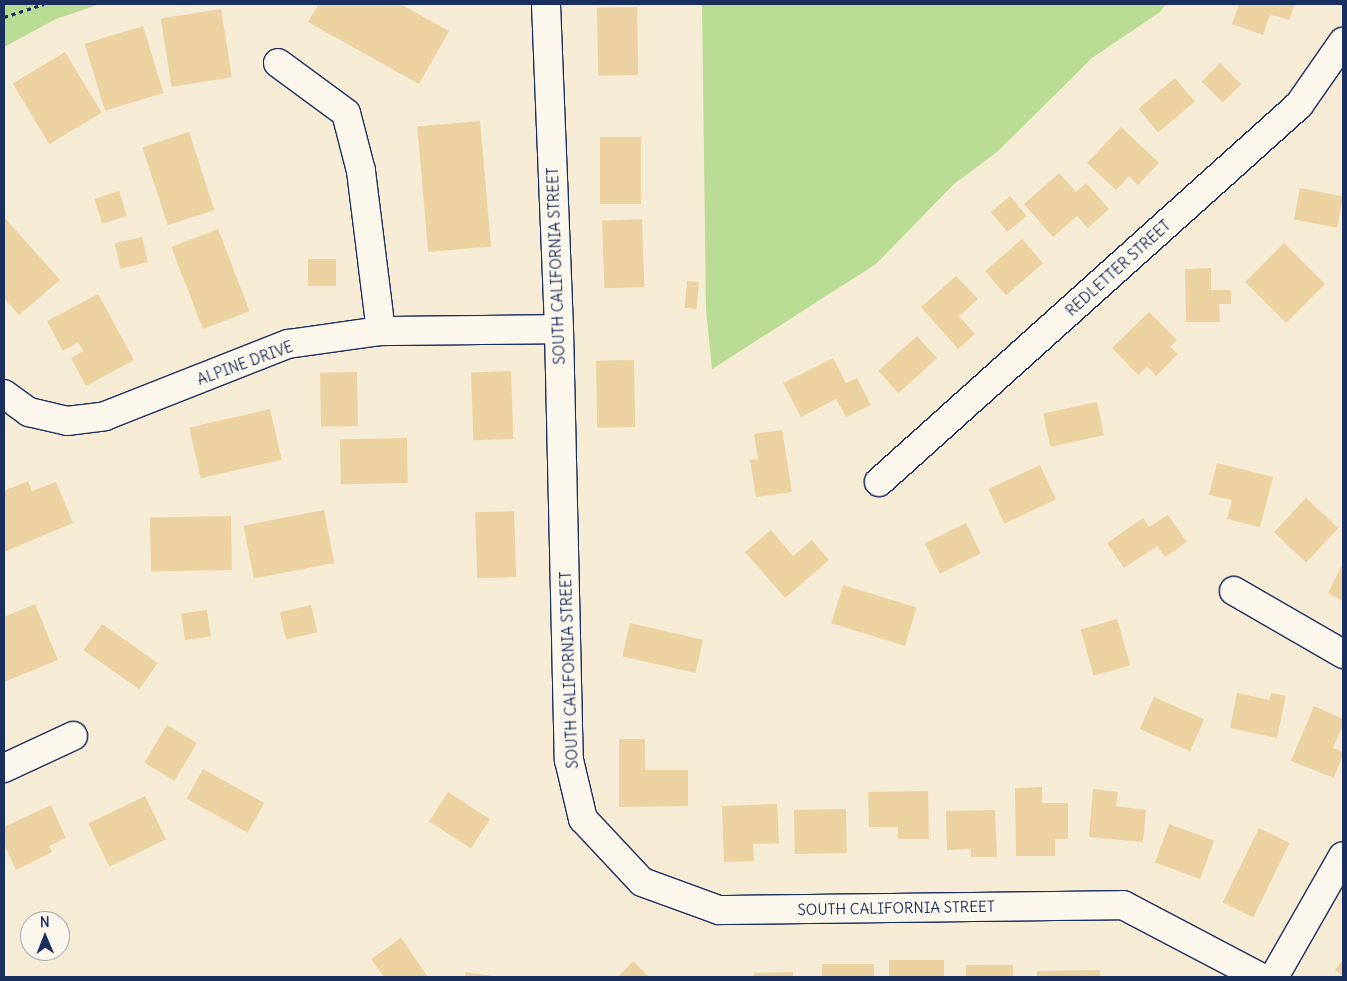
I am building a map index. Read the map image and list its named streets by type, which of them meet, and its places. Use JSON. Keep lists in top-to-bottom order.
{
  "streets": {
    "street": ["SOUTH CALIFORNIA STREET", "REDLETTER STREET", "ALPINE DRIVE"]
  },
  "crossings": [
    ["SOUTH CALIFORNIA STREET", "ALPINE DRIVE"]
  ],
  "north": "top"
}
